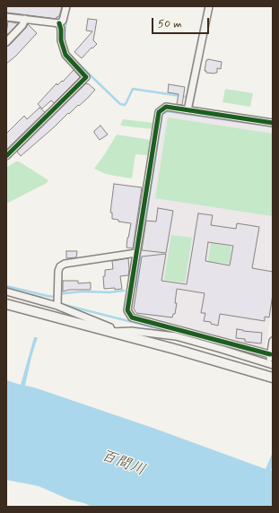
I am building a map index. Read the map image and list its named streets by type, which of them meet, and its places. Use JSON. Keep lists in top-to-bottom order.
{
  "water": ["百間川"],
  "scale_bar": "50 m"
}
